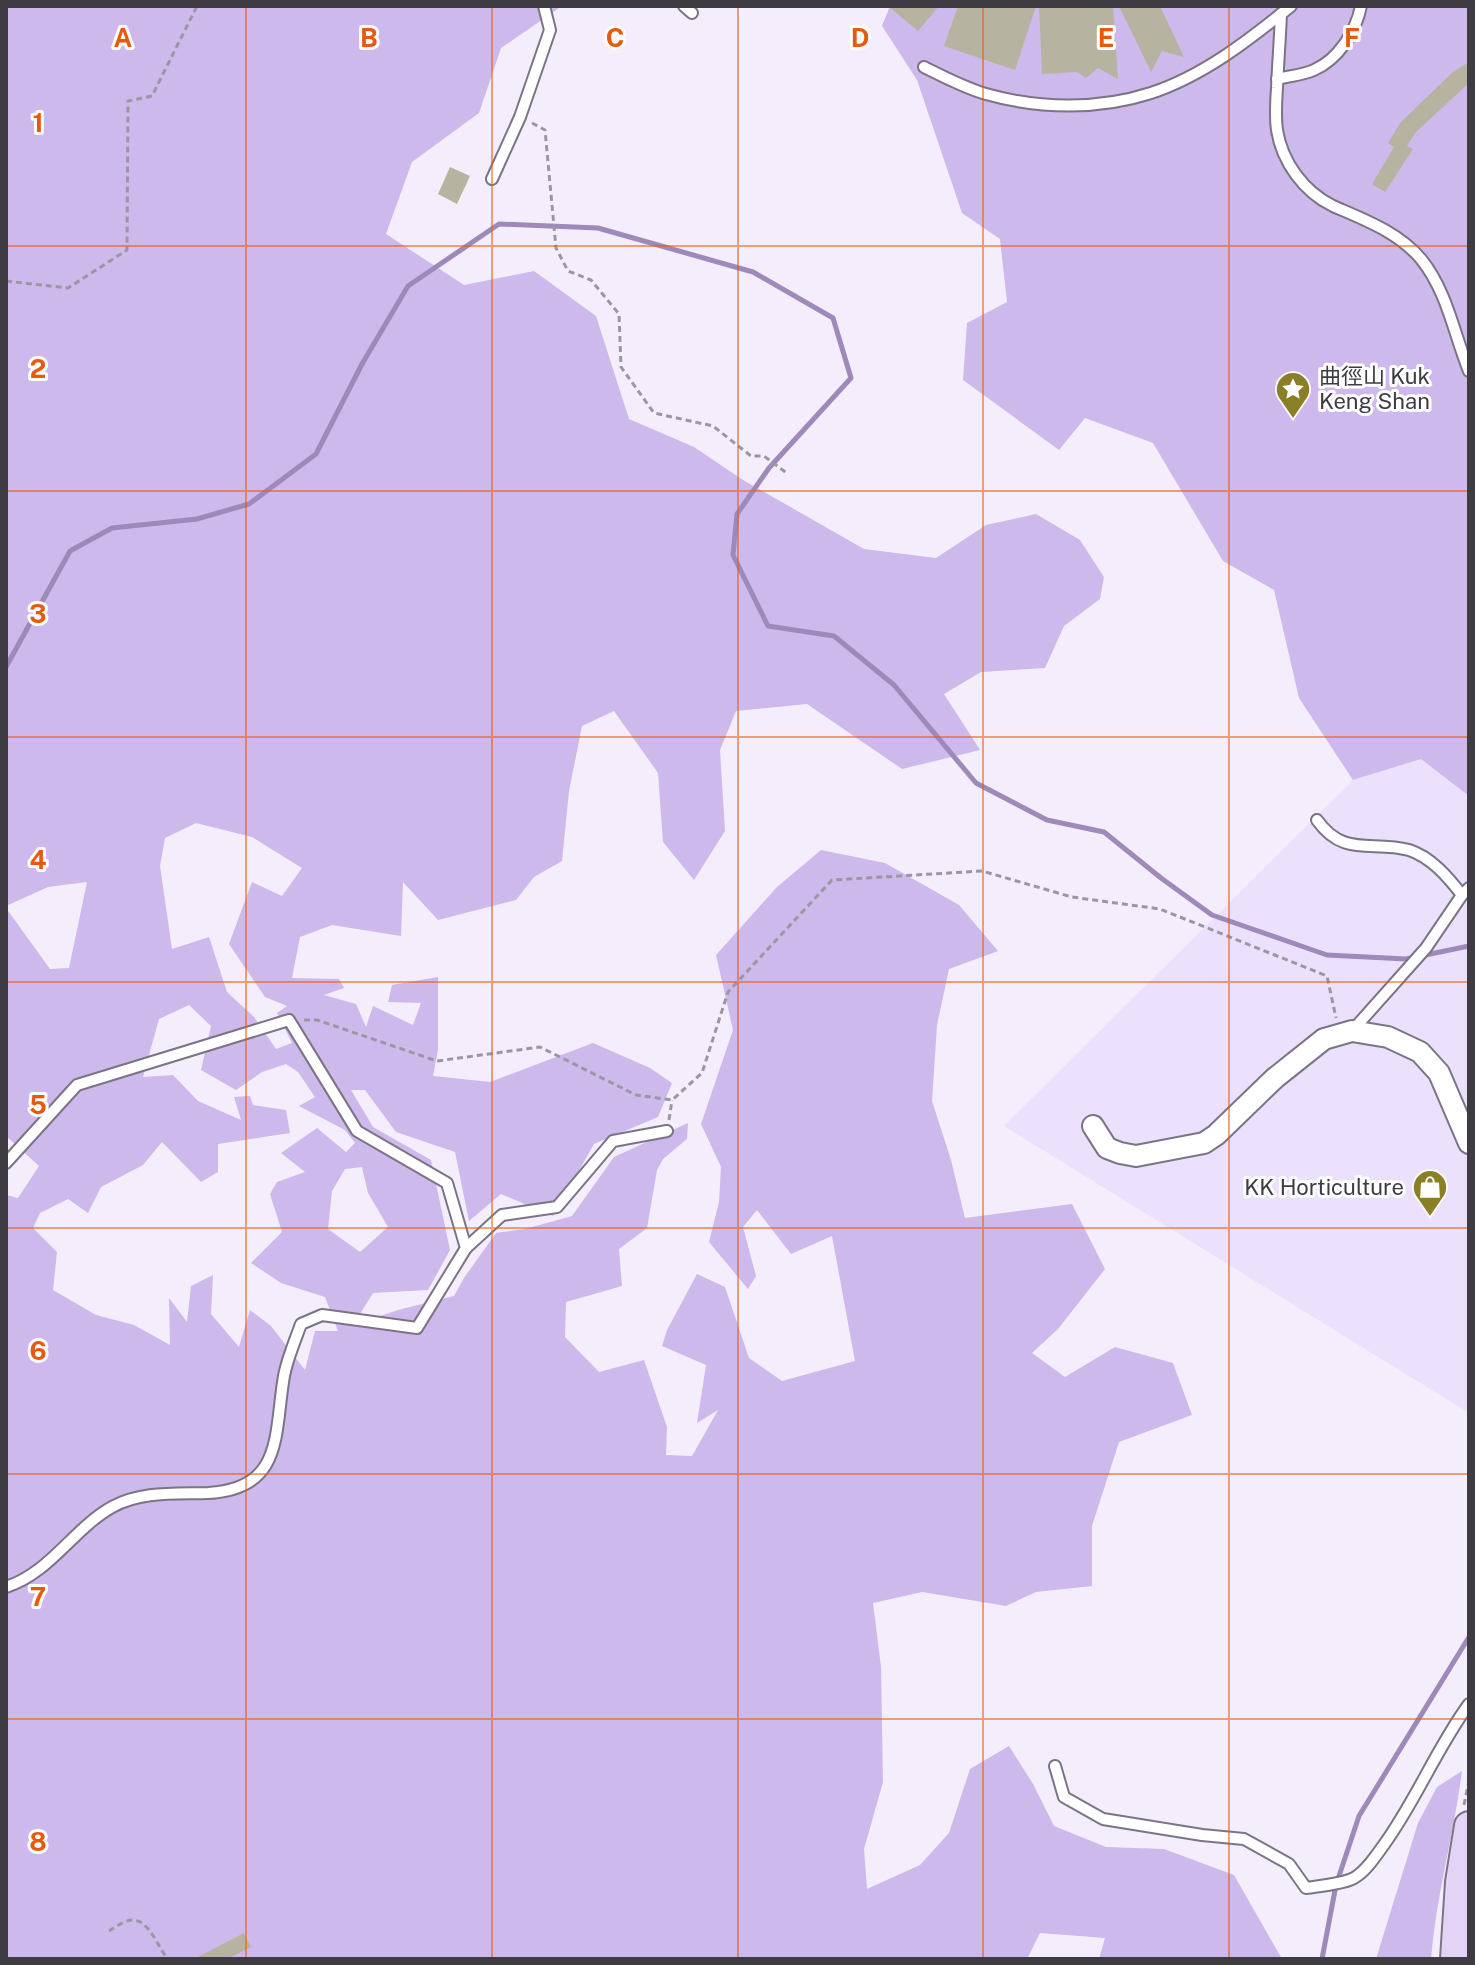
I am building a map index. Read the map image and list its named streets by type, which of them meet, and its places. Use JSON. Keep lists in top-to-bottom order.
{
  "places": {
    "place": ["曲徑山 Kuk Keng Shan"],
    "shop": ["KK Horticulture"]
  },
  "grid": {
    "columns": [
      "A",
      "B",
      "C",
      "D",
      "E",
      "F"
    ],
    "rows": [
      "1",
      "2",
      "3",
      "4",
      "5",
      "6",
      "7",
      "8"
    ]
  }
}
